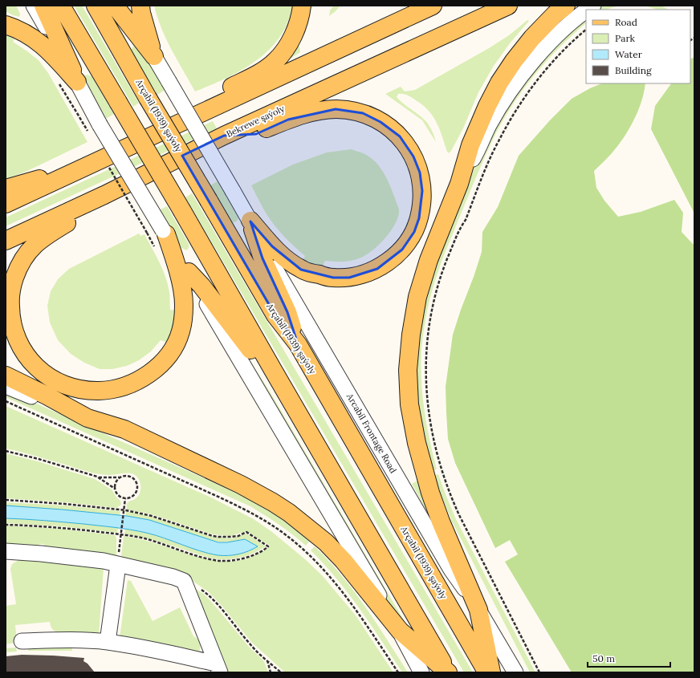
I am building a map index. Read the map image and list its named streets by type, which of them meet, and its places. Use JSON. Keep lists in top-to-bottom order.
{
  "streets": {
    "main road": ["Arçabil (1939) şaýoly", "Bekrewe şaýoly"],
    "street": ["Arcabil Frontage Road"]
  },
  "legend": [
    "Road",
    "Park",
    "Water",
    "Building"
  ],
  "scale_bar": "50 m"
}
